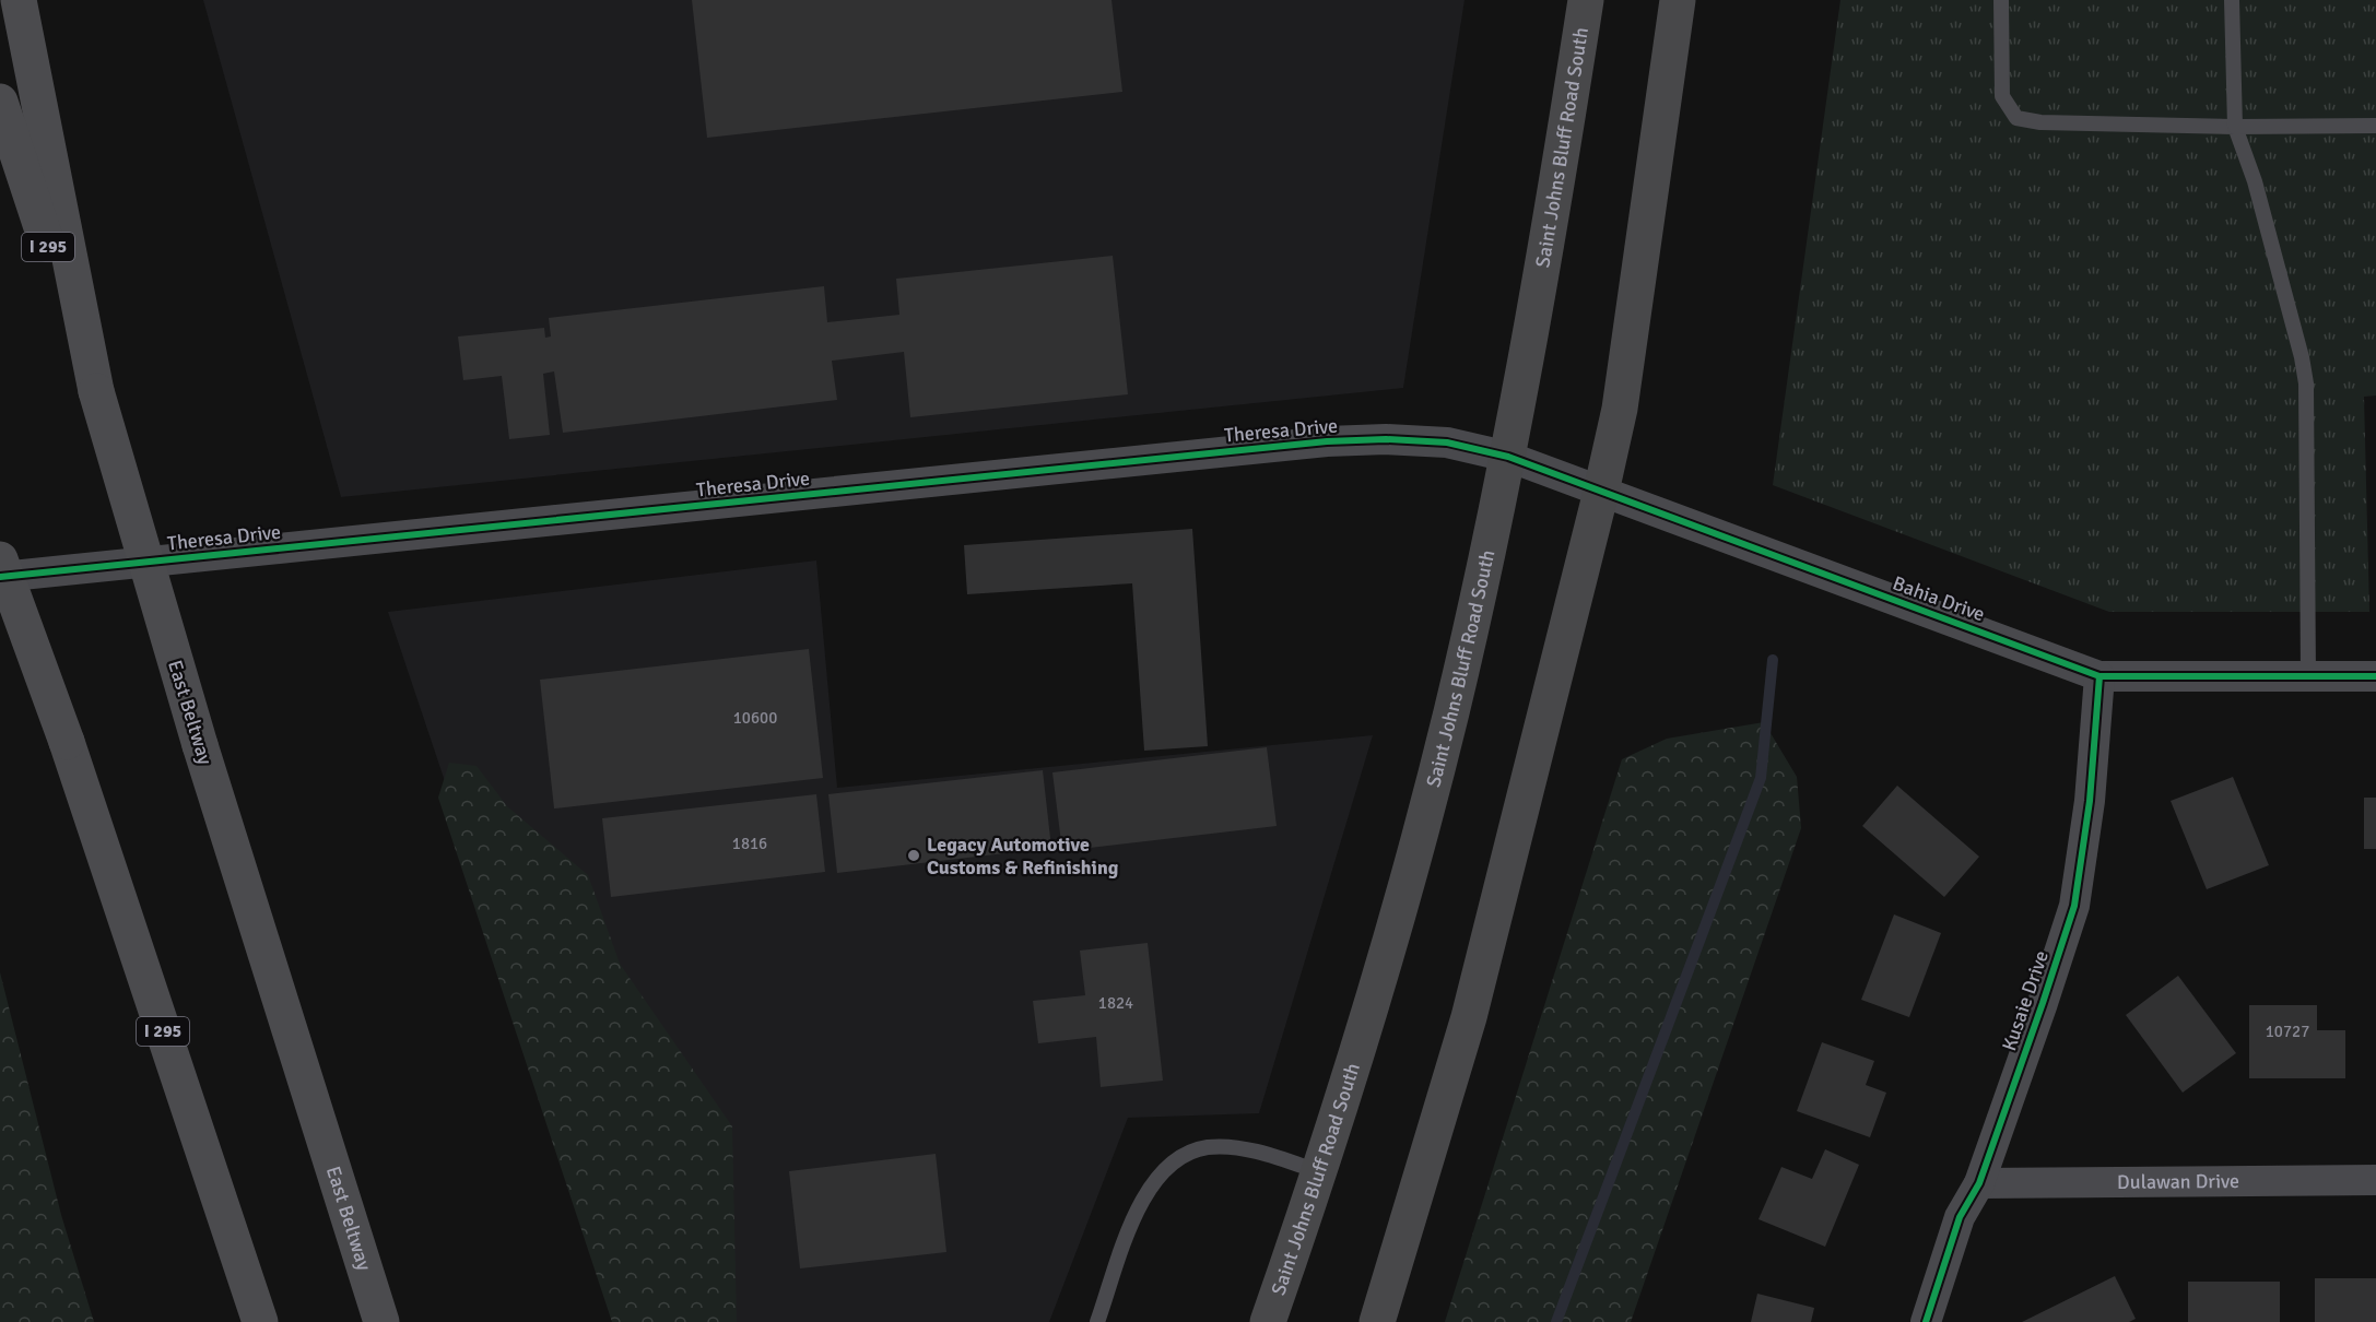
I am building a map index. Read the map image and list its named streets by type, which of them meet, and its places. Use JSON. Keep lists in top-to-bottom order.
{
  "streets": {
    "highway": ["I 295", "East Beltway"],
    "main road": ["Saint Johns Bluff Road South"],
    "street": [
      "Theresa Drive",
      "Bahia Drive",
      "Kusaie Drive",
      "Dulawan Drive"
    ]
  },
  "crossings": [
    ["Saint Johns Bluff Road South", "Theresa Drive"],
    ["Saint Johns Bluff Road South", "Bahia Drive"],
    ["Theresa Drive", "Bahia Drive"],
    ["Bahia Drive", "Kusaie Drive"],
    ["Kusaie Drive", "Dulawan Drive"]
  ],
  "places": ["Legacy Automotive Customs & Refinishing"],
  "house_numbers": [
    "10600",
    "1816",
    "1824",
    "10727"
  ]
}
